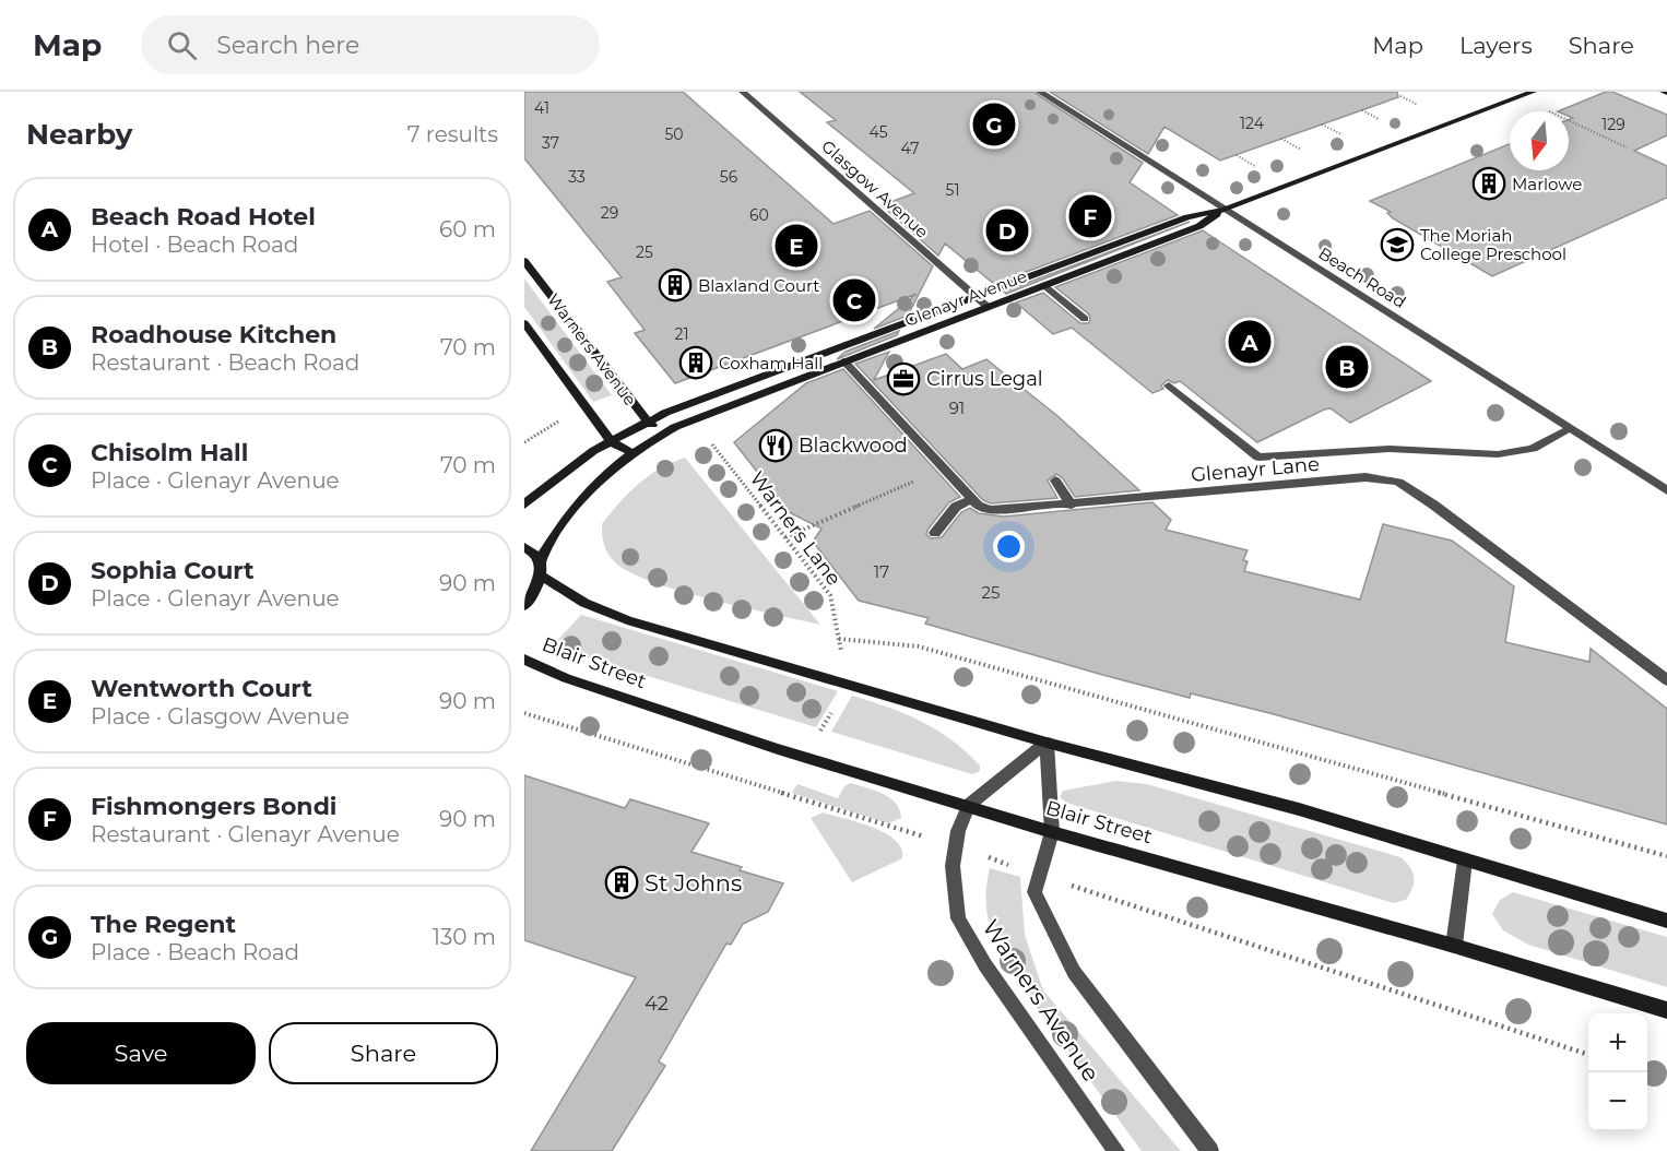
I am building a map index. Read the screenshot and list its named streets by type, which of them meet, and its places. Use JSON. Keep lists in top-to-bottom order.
{
  "streets": {
    "street": [
      "Glasgow Avenue",
      "Beach Road",
      "Glenayr Avenue",
      "Warners Avenue",
      "Glenayr Lane",
      "Blair Street"
    ],
    "path": ["Warners Lane"]
  },
  "crossings": [
    ["Glasgow Avenue", "Glenayr Avenue"],
    ["Beach Road", "Glenayr Avenue"],
    ["Glenayr Avenue", "Warners Avenue"],
    ["Glenayr Avenue", "Glenayr Lane"],
    ["Warners Avenue", "Blair Street"]
  ],
  "places": {
    "building": [
      "Marlowe",
      "Blaxland Court",
      "Coxham Hall",
      "St Johns"
    ],
    "school or university": ["The Moriah College Preschool"],
    "office": ["Cirrus Legal"],
    "restaurant": ["Blackwood"]
  },
  "house_numbers": [
    "41",
    "124",
    "129",
    "45",
    "50",
    "37",
    "47",
    "33",
    "56",
    "51",
    "29",
    "60",
    "25",
    "21",
    "91",
    "17",
    "25",
    "42"
  ],
  "north": "bottom",
  "page": {
    "header": "Map",
    "search": "Search here",
    "nav": ["Map", "Layers", "Share"],
    "heading": ["Nearby", "7 results"],
    "pins": [
      "G",
      "F",
      "D",
      "E",
      "C",
      "A",
      "B"
    ],
    "list": [
      {
        "mark": "A",
        "name": "Beach Road Hotel",
        "note": "Hotel · Beach Road",
        "value": "60 m"
      },
      {
        "mark": "B",
        "name": "Roadhouse Kitchen",
        "note": "Restaurant · Beach Road",
        "value": "70 m"
      },
      {
        "mark": "C",
        "name": "Chisolm Hall",
        "note": "Place · Glenayr Avenue",
        "value": "70 m"
      },
      {
        "mark": "D",
        "name": "Sophia Court",
        "note": "Place · Glenayr Avenue",
        "value": "90 m"
      },
      {
        "mark": "E",
        "name": "Wentworth Court",
        "note": "Place · Glasgow Avenue",
        "value": "90 m"
      },
      {
        "mark": "F",
        "name": "Fishmongers Bondi",
        "note": "Restaurant · Glenayr Avenue",
        "value": "90 m"
      },
      {
        "mark": "G",
        "name": "The Regent",
        "note": "Place · Beach Road",
        "value": "130 m"
      }
    ],
    "buttons": ["Save", "Share"],
    "map_buttons": ["+", "−"]
  }
}
